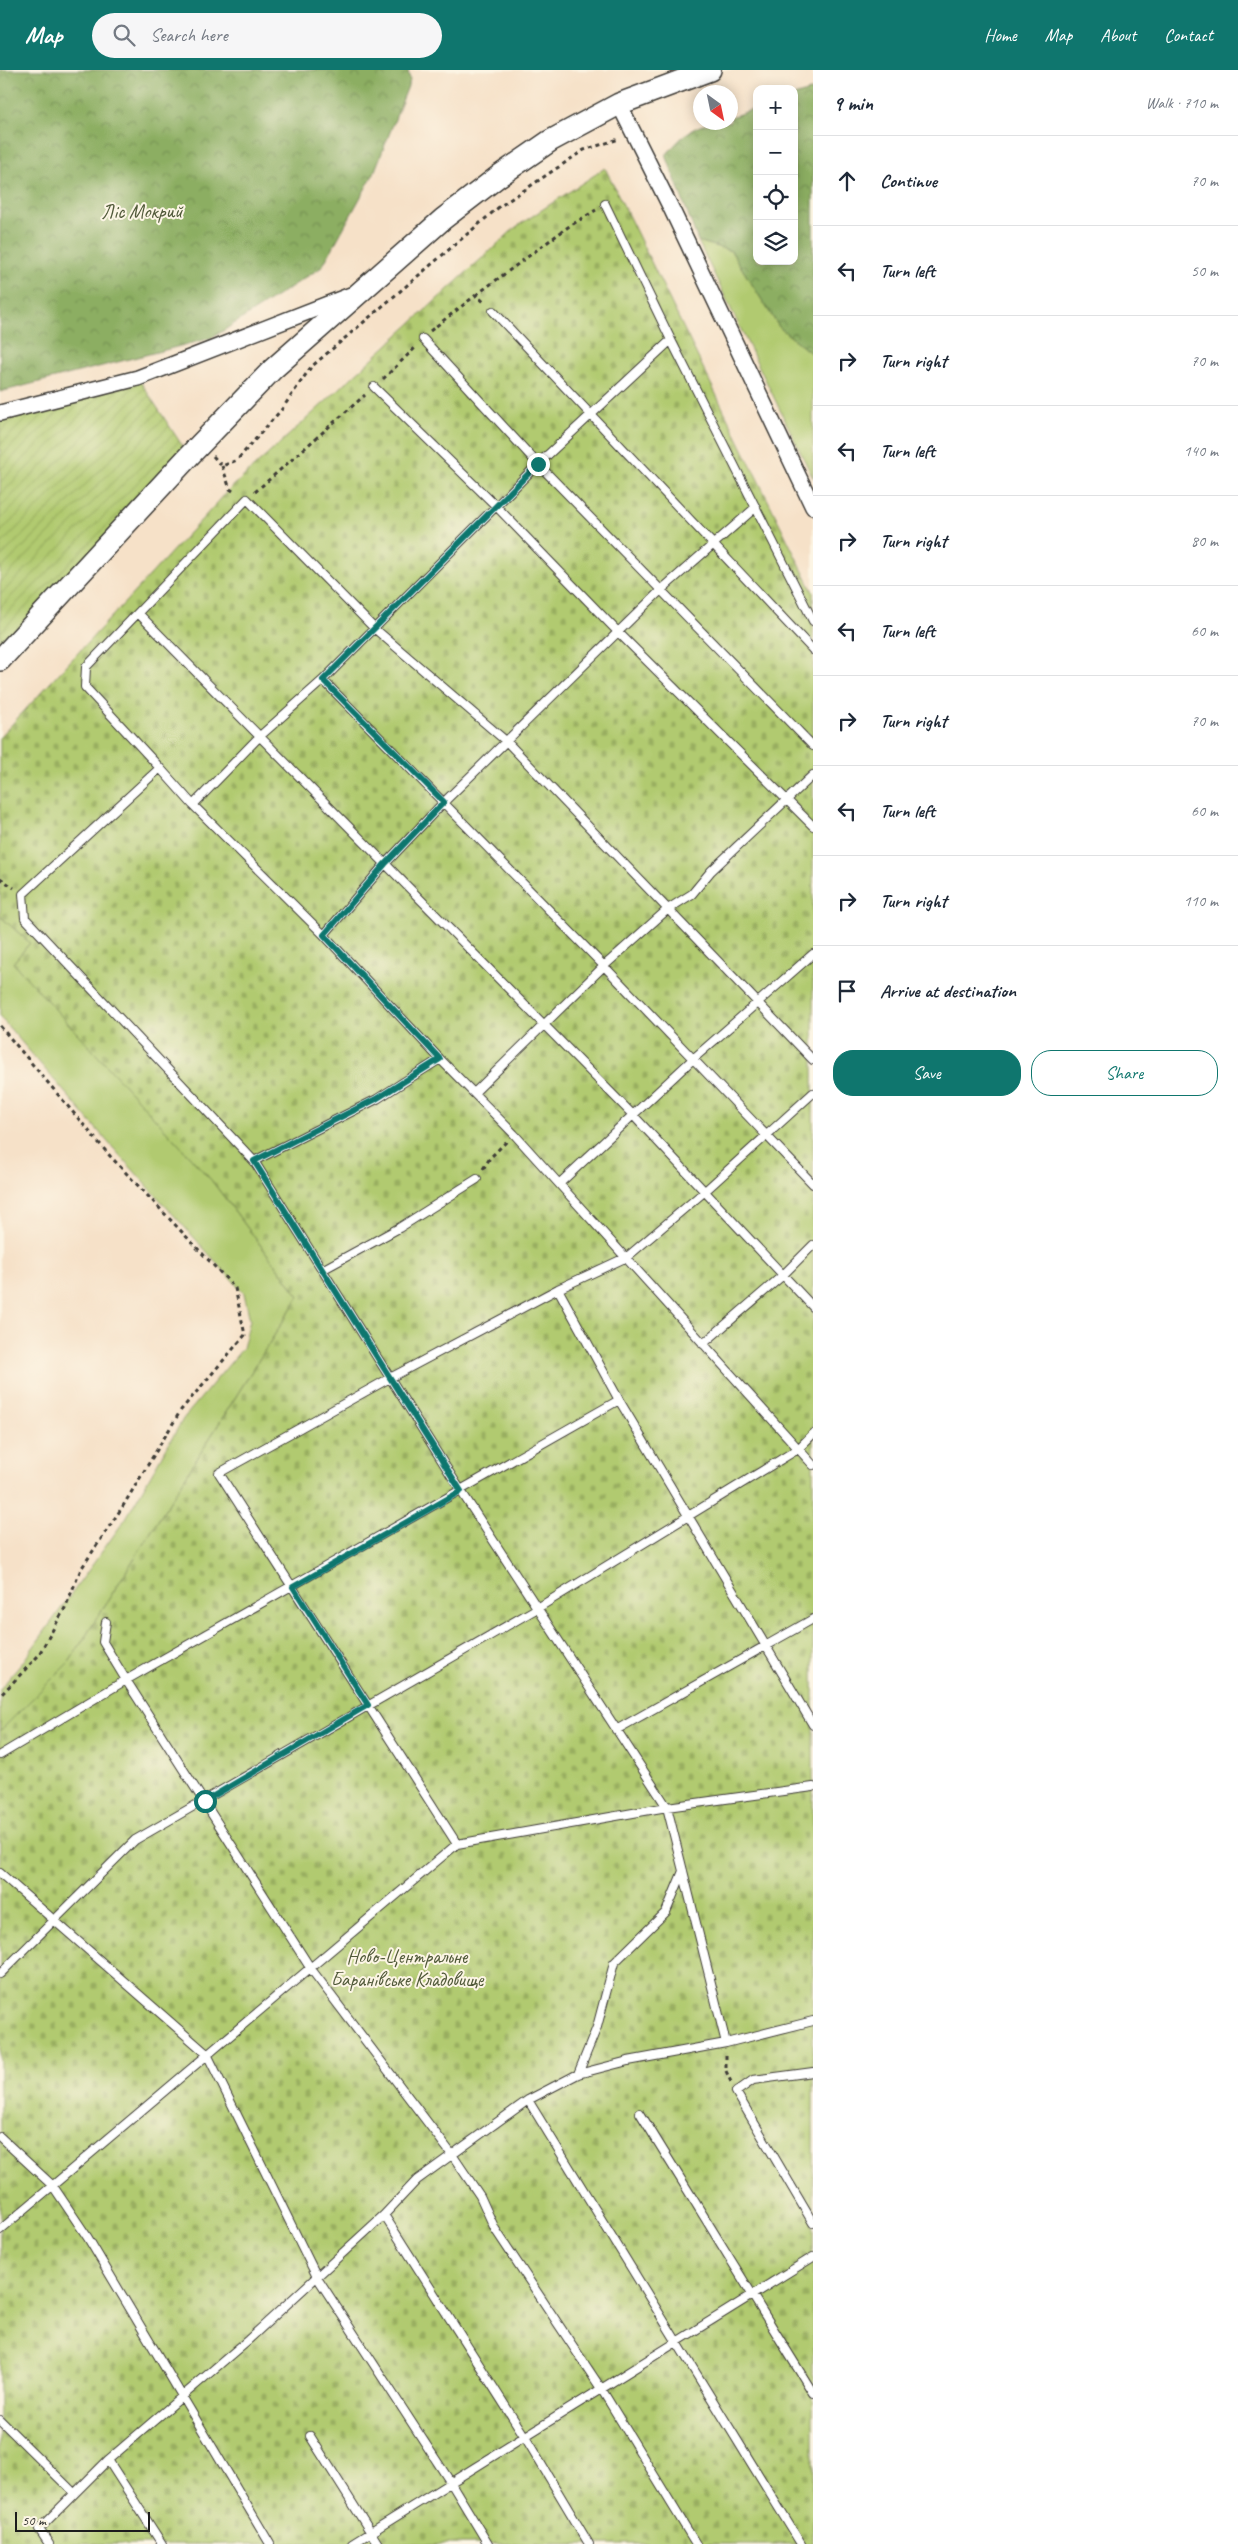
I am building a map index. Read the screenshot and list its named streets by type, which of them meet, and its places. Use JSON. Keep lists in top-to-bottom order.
{
  "parks": ["Ліс Мокрий", "Ново-Центральне Баранівське Кладовище"],
  "scale_bar": "50 m",
  "north": "bottom right",
  "page": {
    "header": "Map",
    "search": "Search here",
    "nav": [
      "Home",
      "Map",
      "About",
      "Contact"
    ],
    "heading": ["9 min", "Walk · 710 m"],
    "map_buttons": ["+", "−"],
    "list": [
      ["Continue", "70 m"],
      ["Turn left", "50 m"],
      ["Turn right", "70 m"],
      ["Turn left", "140 m"],
      ["Turn right", "80 m"],
      ["Turn left", "60 m"],
      ["Turn right", "70 m"],
      ["Turn left", "60 m"],
      ["Turn right", "110 m"],
      "Arrive at destination"
    ],
    "buttons": ["Save", "Share"],
    "scale": "50 m"
  }
}
